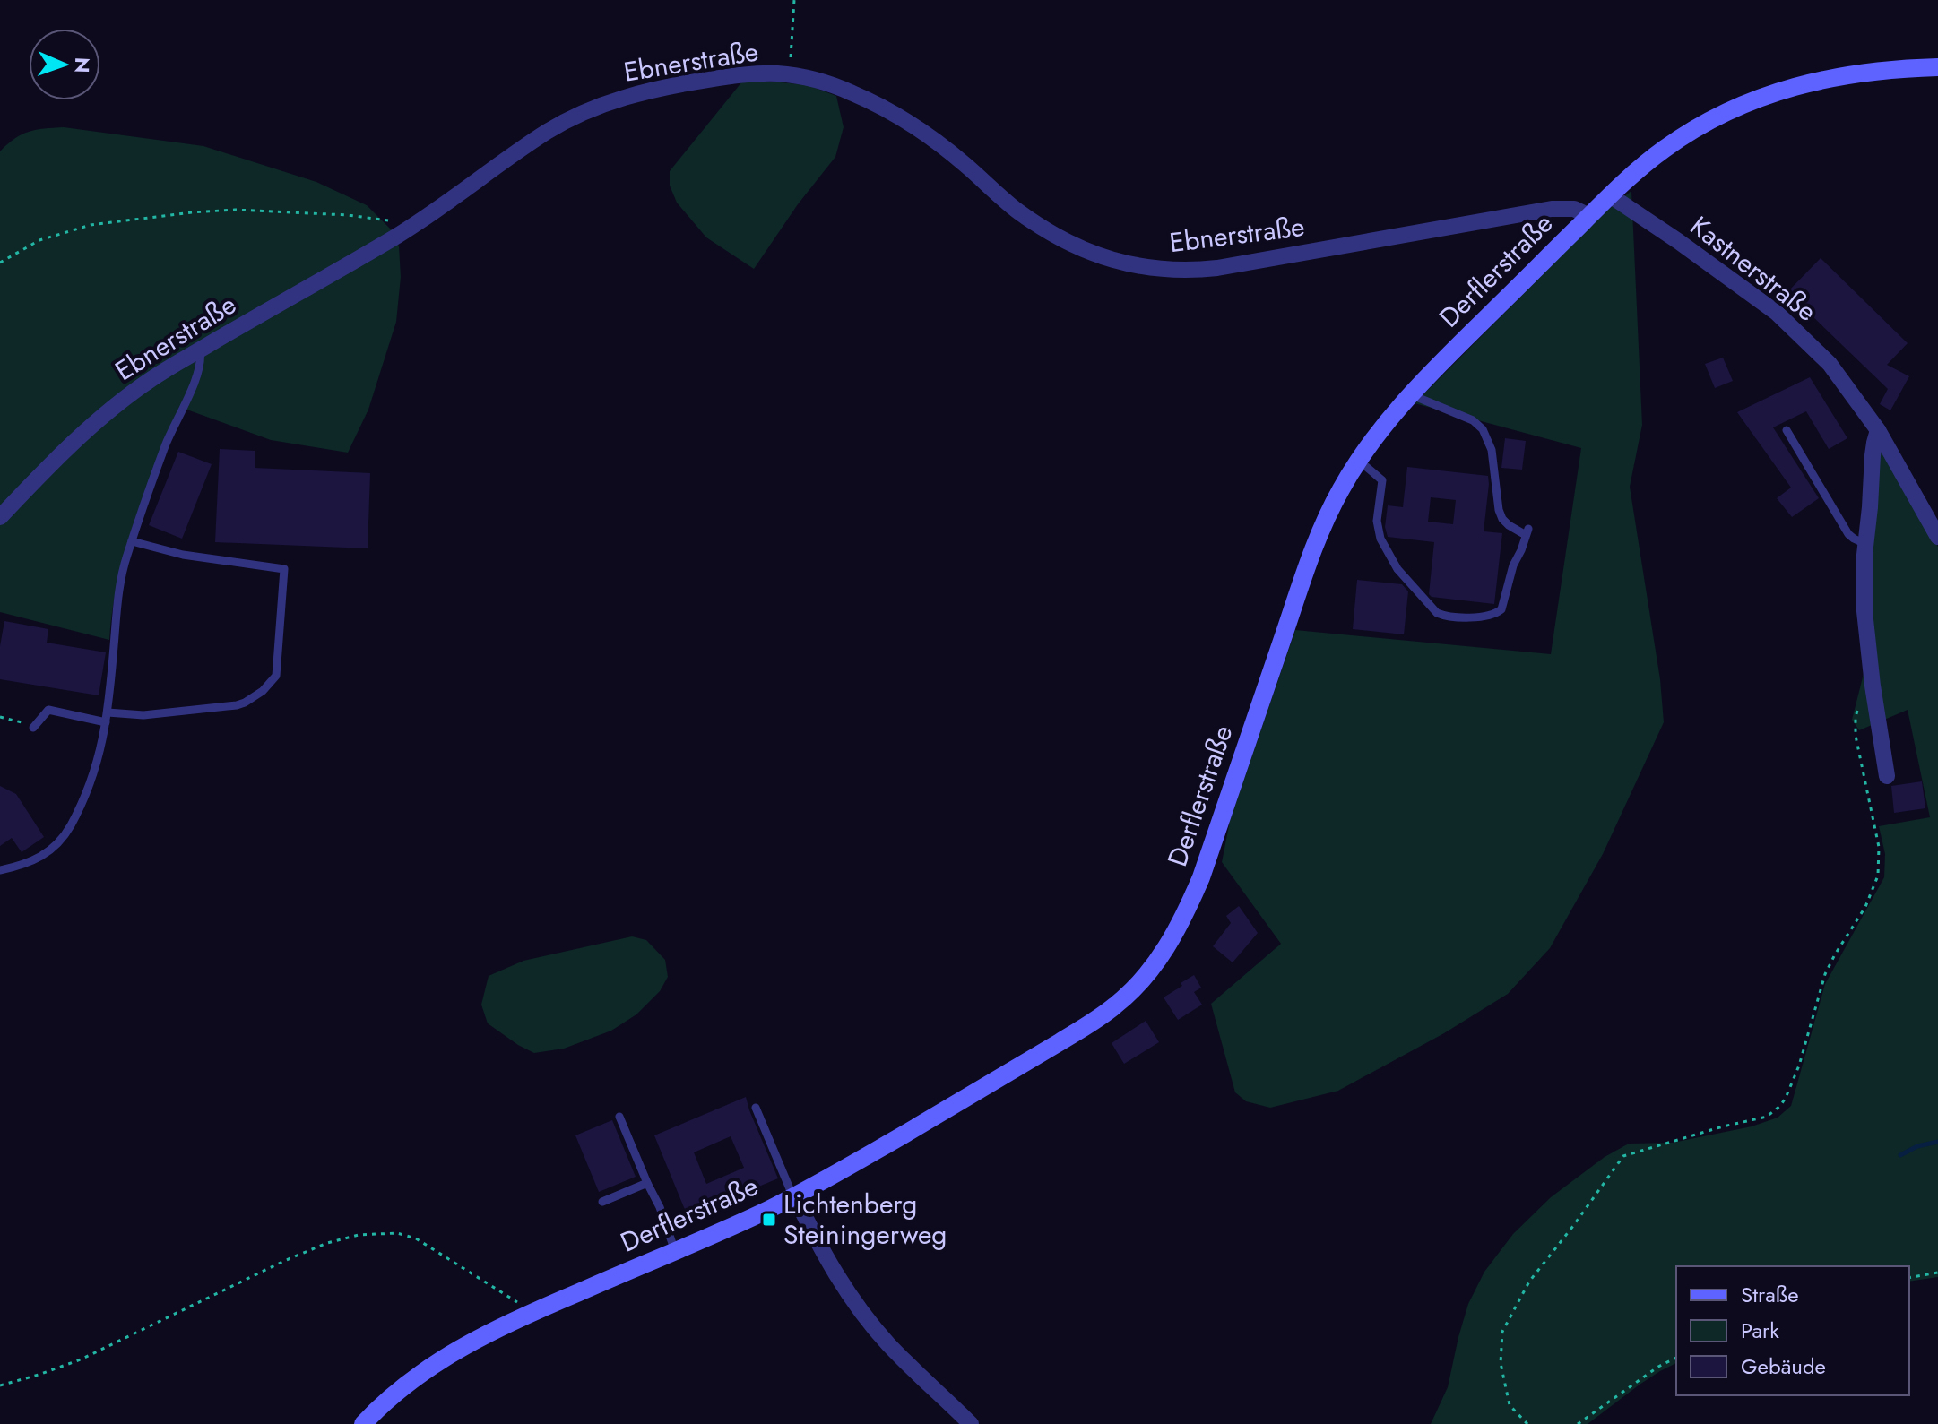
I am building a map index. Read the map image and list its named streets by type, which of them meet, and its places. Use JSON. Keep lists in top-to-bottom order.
{
  "streets": {
    "street": ["Ebnerstraße", "Kastnerstraße", "Derflerstraße"]
  },
  "crossings": [
    ["Ebnerstraße", "Derflerstraße"],
    ["Kastnerstraße", "Derflerstraße"]
  ],
  "places": {
    "transit": ["Lichtenberg Steiningerweg"]
  },
  "legend": ["Straße", "Park", "Gebäude"],
  "north": "right"
}
